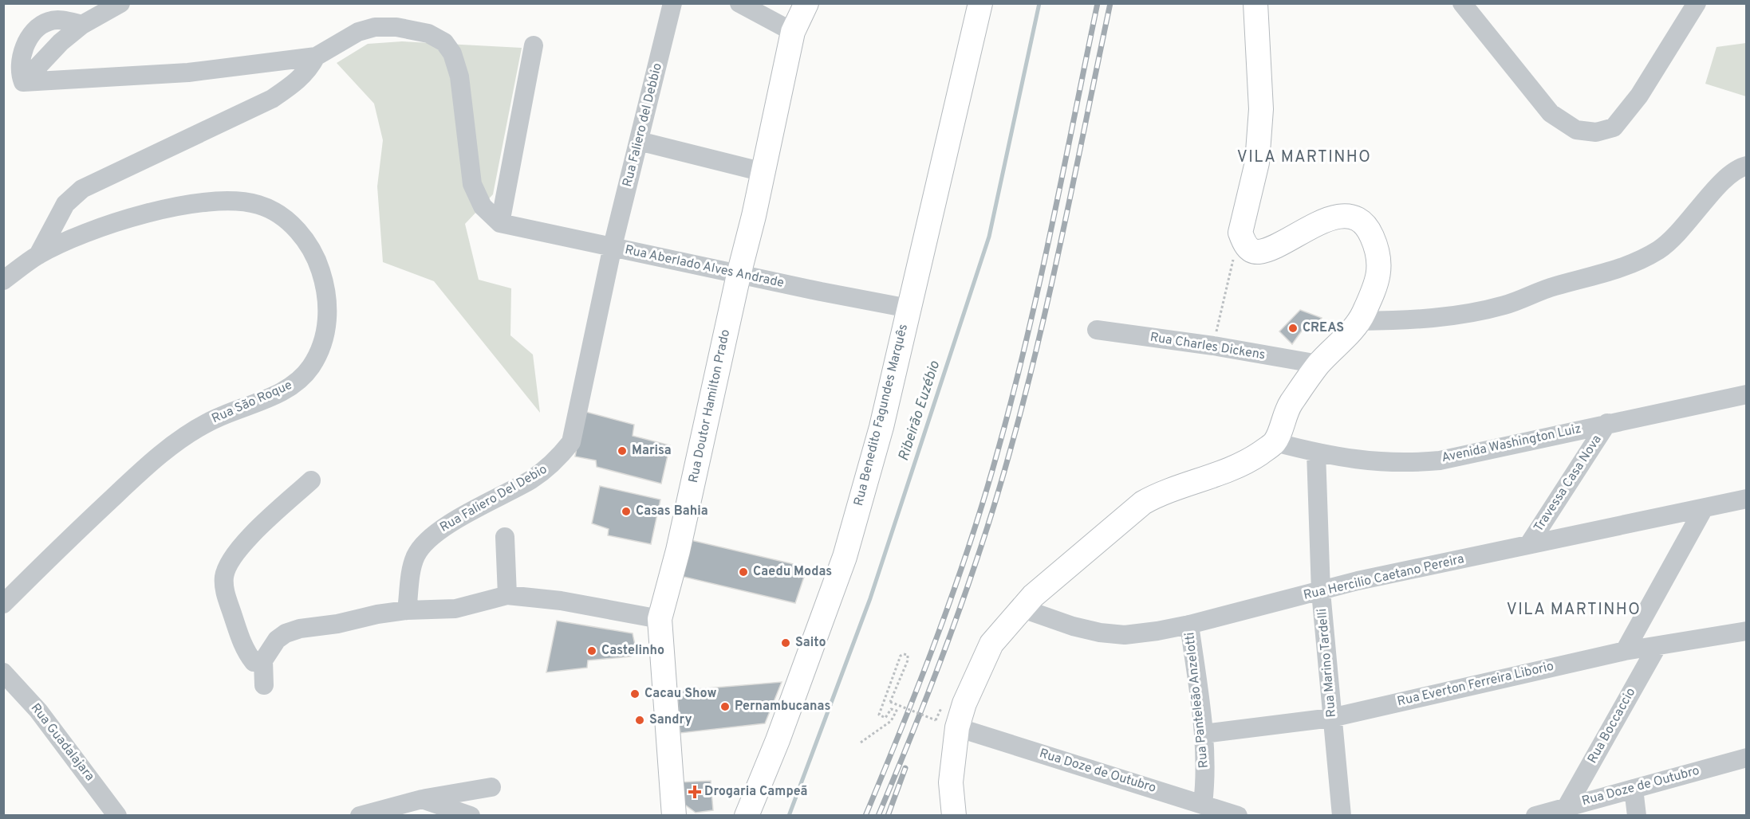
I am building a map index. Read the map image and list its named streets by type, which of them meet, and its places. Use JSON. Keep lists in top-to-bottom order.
{
  "streets": {
    "main road": ["Rua Doutor Hamilton Prado", "Rua Benedito Fagundes Marquês"],
    "street": [
      "Rua Faliero del Debbio",
      "Rua Aberlado Alves Andrade",
      "Rua Charles Dickens",
      "Rua São Roque",
      "Avenida Washington Luiz",
      "Travessa Casa Nova",
      "Rua Faliero Del Debio",
      "Rua Hercilio Caetano Pereira",
      "Rua Marino Tardelli",
      "Rua Everton Ferreira Liborio",
      "Rua Panteleão Anzelotti",
      "Rua Boccaccio",
      "Rua Guadalajara",
      "Rua Doze de Outubro"
    ]
  },
  "crossings": [
    ["Rua Faliero del Debbio", "Rua Aberlado Alves Andrade"],
    ["Rua Faliero del Debbio", "Rua Faliero Del Debio"],
    ["Rua Aberlado Alves Andrade", "Rua Doutor Hamilton Prado"],
    ["Rua Aberlado Alves Andrade", "Rua Benedito Fagundes Marquês"],
    ["Rua Aberlado Alves Andrade", "Rua Faliero Del Debio"],
    ["Avenida Washington Luiz", "Travessa Casa Nova"],
    ["Avenida Washington Luiz", "Rua Marino Tardelli"],
    ["Travessa Casa Nova", "Rua Hercilio Caetano Pereira"],
    ["Rua Hercilio Caetano Pereira", "Rua Marino Tardelli"],
    ["Rua Hercilio Caetano Pereira", "Rua Panteleão Anzelotti"],
    ["Rua Marino Tardelli", "Rua Everton Ferreira Liborio"],
    ["Rua Everton Ferreira Liborio", "Rua Panteleão Anzelotti"],
    ["Rua Everton Ferreira Liborio", "Rua Boccaccio"],
    ["Rua Panteleão Anzelotti", "Rua Doze de Outubro"],
    ["Rua Boccaccio", "Rua Doze de Outubro"]
  ],
  "districts": ["VILA MARTINHO", "VILA MARTINHO"],
  "water": ["Ribeirão Euzébio"],
  "places": {
    "other": [
      "CREAS",
      "Marisa",
      "Casas Bahia",
      "Caedu Modas",
      "Saito",
      "Castelinho",
      "Cacau Show",
      "Pernambucanas",
      "Sandry"
    ],
    "health": ["Drogaria Campeã"]
  }
}
